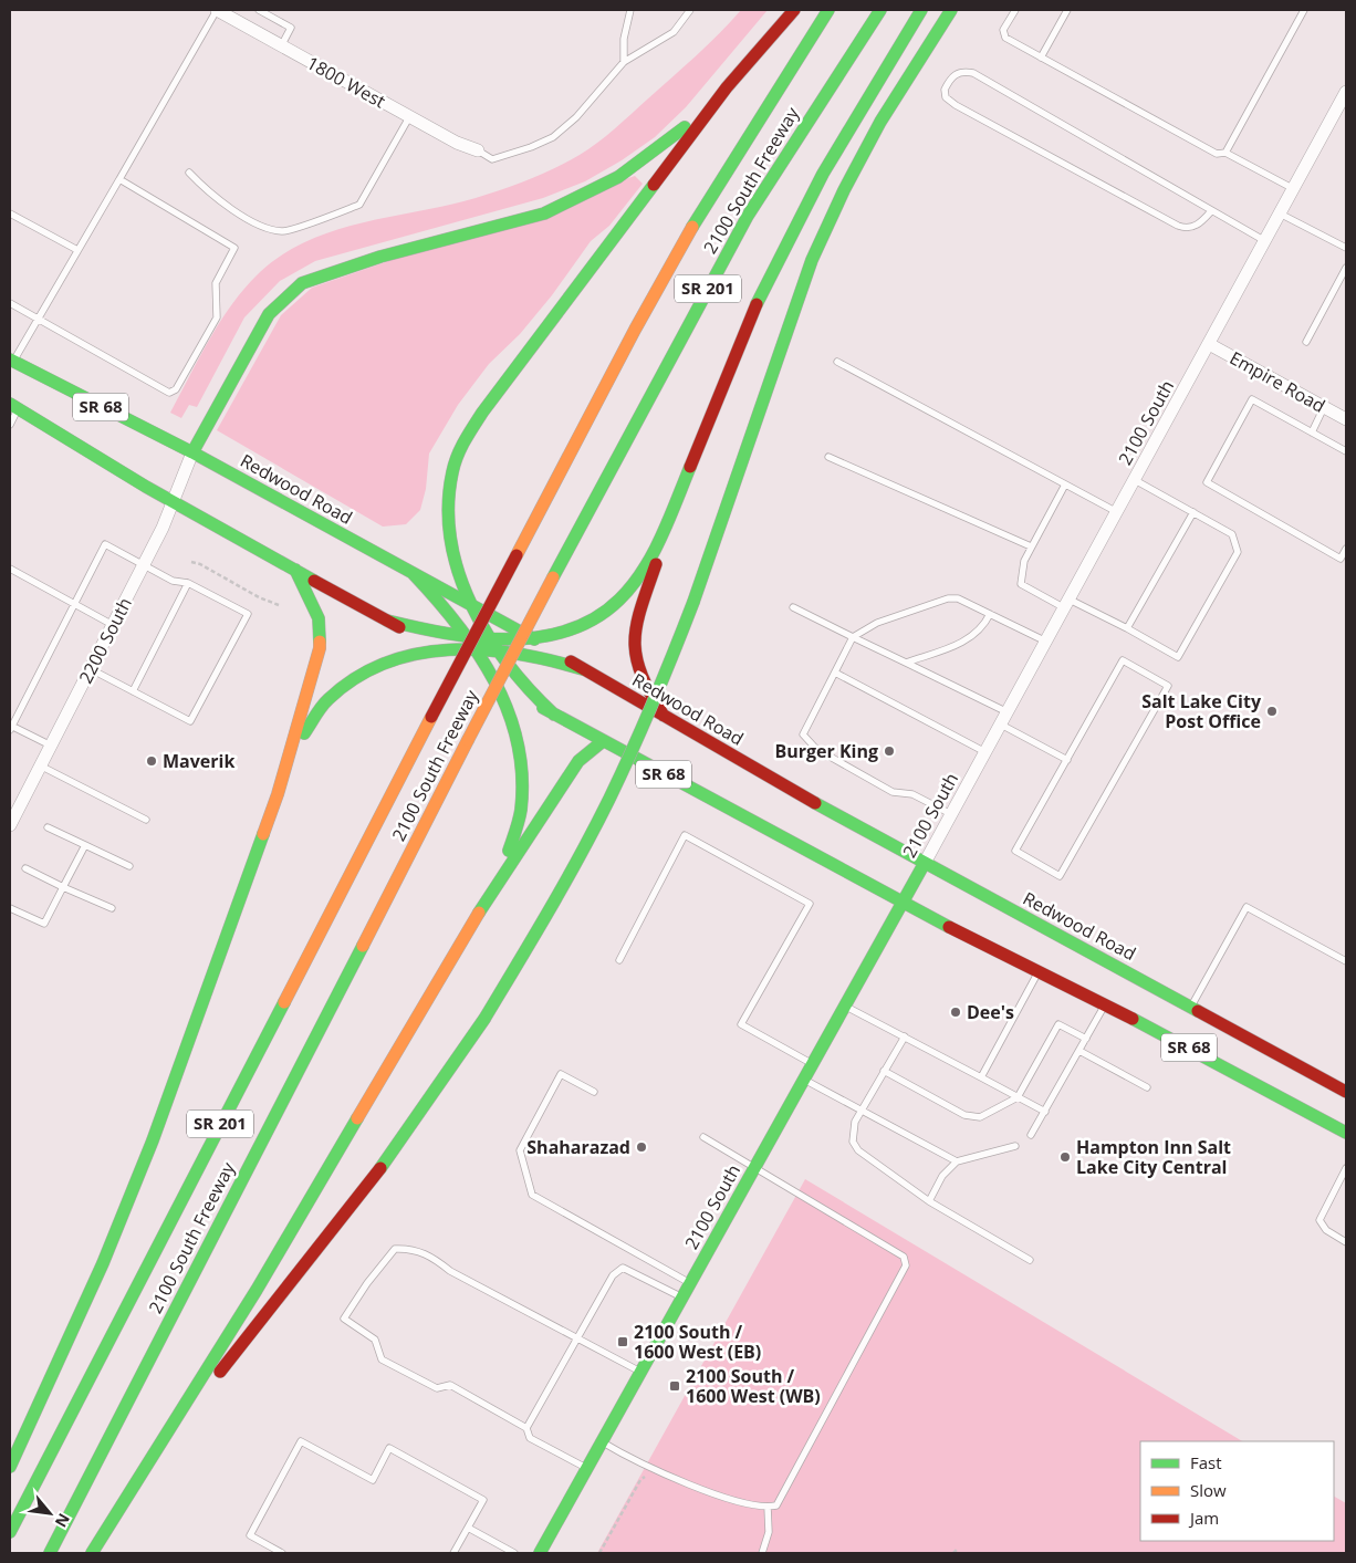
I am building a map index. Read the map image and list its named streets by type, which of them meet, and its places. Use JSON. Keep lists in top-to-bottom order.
{
  "streets": {
    "main road": [
      "2100 South Freeway",
      "SR 201",
      "SR 68",
      "2100 South",
      "Redwood Road"
    ],
    "street": ["1800 West", "Empire Road", "2200 South"]
  },
  "crossings": [
    ["Empire Road", "2100 South"],
    ["SR 68", "2100 South"],
    ["SR 68", "2200 South"],
    ["2100 South", "Redwood Road"],
    ["Redwood Road", "2200 South"]
  ],
  "places": {
    "other": [
      "Salt Lake City Post Office",
      "Burger King",
      "Maverik",
      "Dee's",
      "Shaharazad",
      "Hampton Inn Salt Lake City Central"
    ],
    "transit": ["2100 South / 1600 West (EB)", "2100 South / 1600 West (WB)"]
  },
  "legend": ["Fast", "Slow", "Jam"],
  "north": "bottom right"
}
